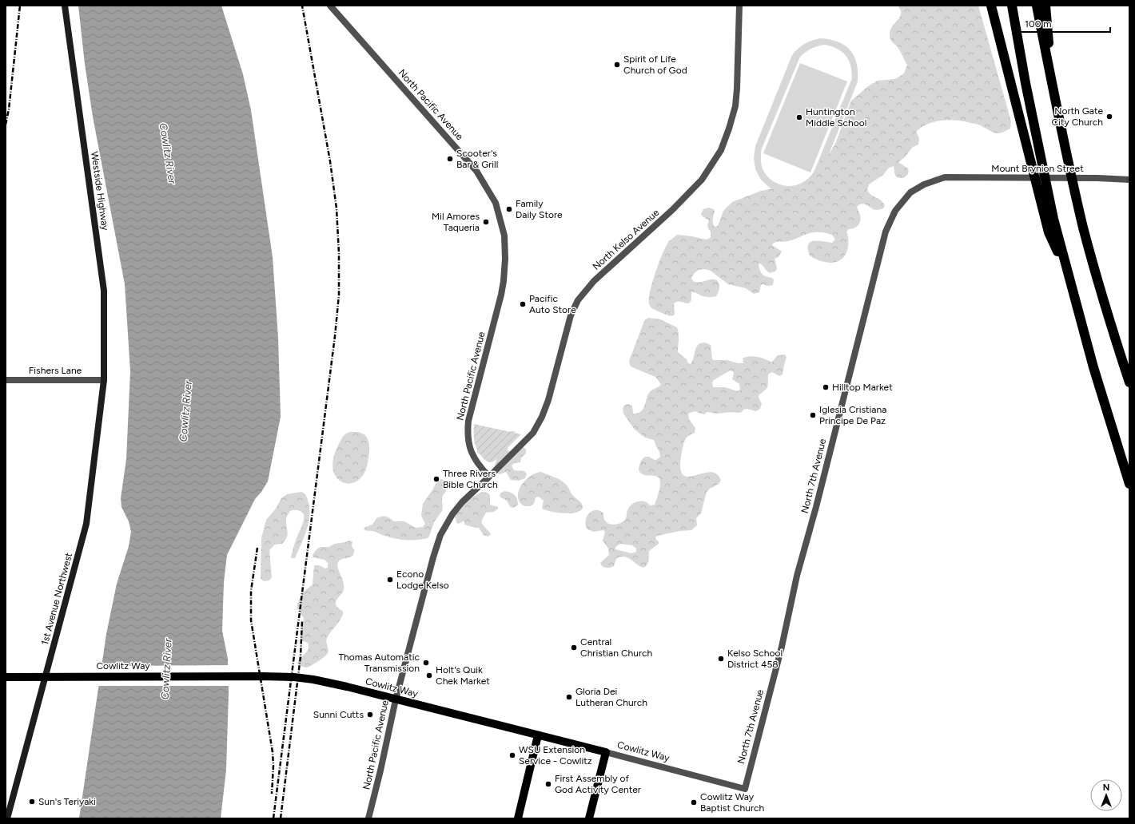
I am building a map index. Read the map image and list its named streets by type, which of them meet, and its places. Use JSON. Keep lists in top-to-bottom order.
{
  "streets": {
    "main road": ["Westside Highway", "1st Avenue Northwest", "Cowlitz Way"],
    "street": [
      "North Pacific Avenue",
      "Mount Brynion Street",
      "North Kelso Avenue",
      "Fishers Lane",
      "North 7th Avenue"
    ]
  },
  "crossings": [
    ["North Pacific Avenue", "North Kelso Avenue"],
    ["North Pacific Avenue", "Cowlitz Way"],
    ["Mount Brynion Street", "North 7th Avenue"],
    ["Westside Highway", "Fishers Lane"],
    ["Westside Highway", "1st Avenue Northwest"],
    ["Fishers Lane", "1st Avenue Northwest"],
    ["North 7th Avenue", "Cowlitz Way"]
  ],
  "water": ["Cowlitz River"],
  "places": [
    "Spirit of Life Church of God",
    "North Gate City Church",
    "Huntington Middle School",
    "Scooter's Bar & Grill",
    "Family Daily Store",
    "Mil Amores Taqueria",
    "Pacific Auto Store",
    "Hilltop Market",
    "Iglesia Cristiana Principe De Paz",
    "Three Rivers Bible Church",
    "Econo Lodge Kelso",
    "Central Christian Church",
    "Kelso School District 458",
    "Thomas Automatic Transmission",
    "Holt's Quik Chek Market",
    "Gloria Dei Lutheran Church",
    "Sunni Cutts",
    "WSU Extension Service - Cowlitz",
    "First Assembly of God Activity Center",
    "Sun's Teriyaki",
    "Cowlitz Way Baptist Church"
  ],
  "scale_bar": "100 m",
  "north": "top"
}
